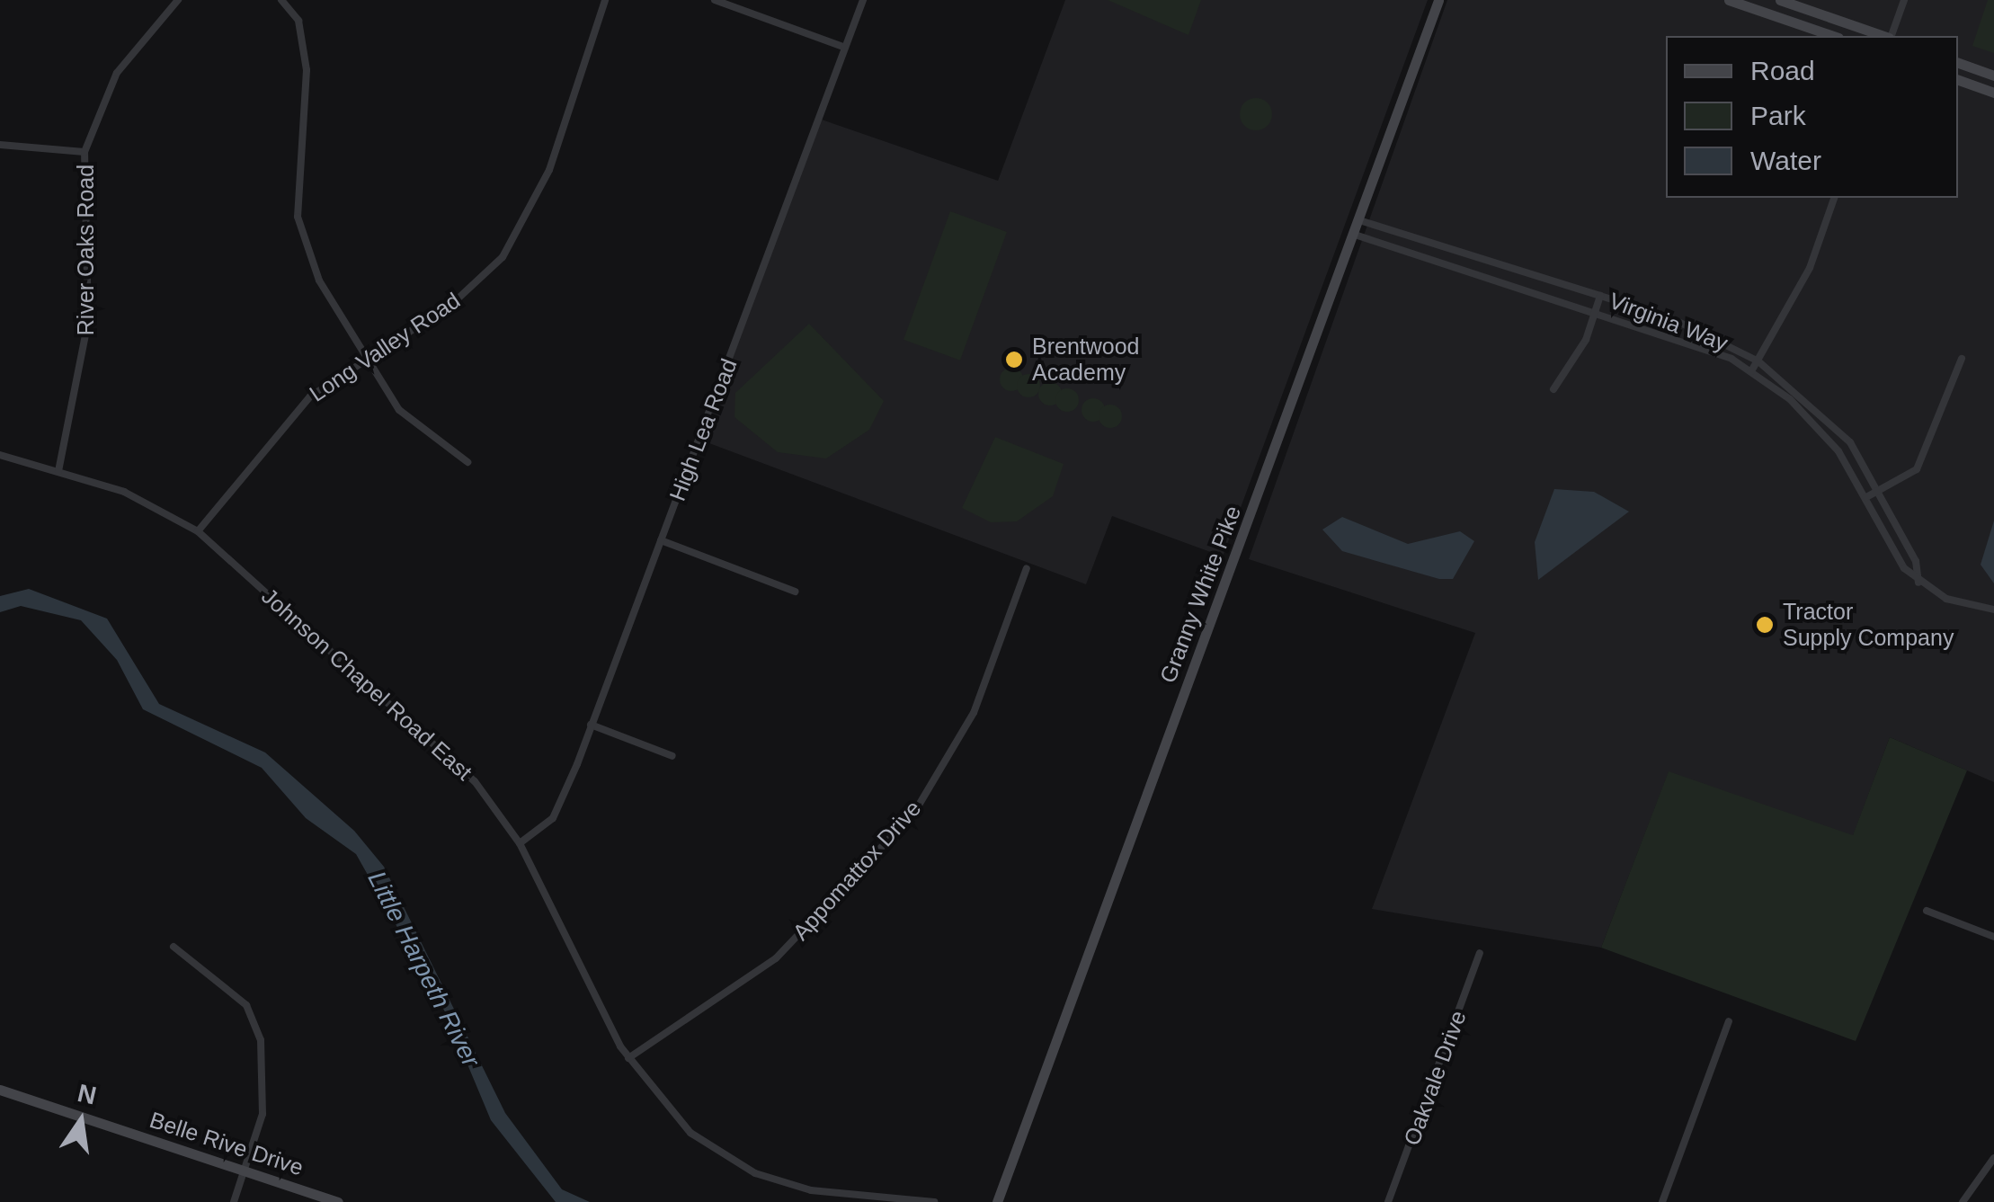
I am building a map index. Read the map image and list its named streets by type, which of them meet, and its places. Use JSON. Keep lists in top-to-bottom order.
{
  "streets": {
    "main road": ["Granny White Pike", "Belle Rive Drive"],
    "street": [
      "River Oaks Road",
      "Virginia Way",
      "Long Valley Road",
      "High Lea Road",
      "Johnson Chapel Road East",
      "Appomattox Drive",
      "Oakvale Drive"
    ]
  },
  "crossings": [
    ["River Oaks Road", "Johnson Chapel Road East"],
    ["Virginia Way", "Granny White Pike"],
    ["Long Valley Road", "Johnson Chapel Road East"],
    ["High Lea Road", "Johnson Chapel Road East"],
    ["Johnson Chapel Road East", "Appomattox Drive"]
  ],
  "water": ["Little Harpeth River"],
  "places": ["Brentwood Academy", "Tractor Supply Company"],
  "legend": ["Road", "Park", "Water"],
  "north": "top"
}
